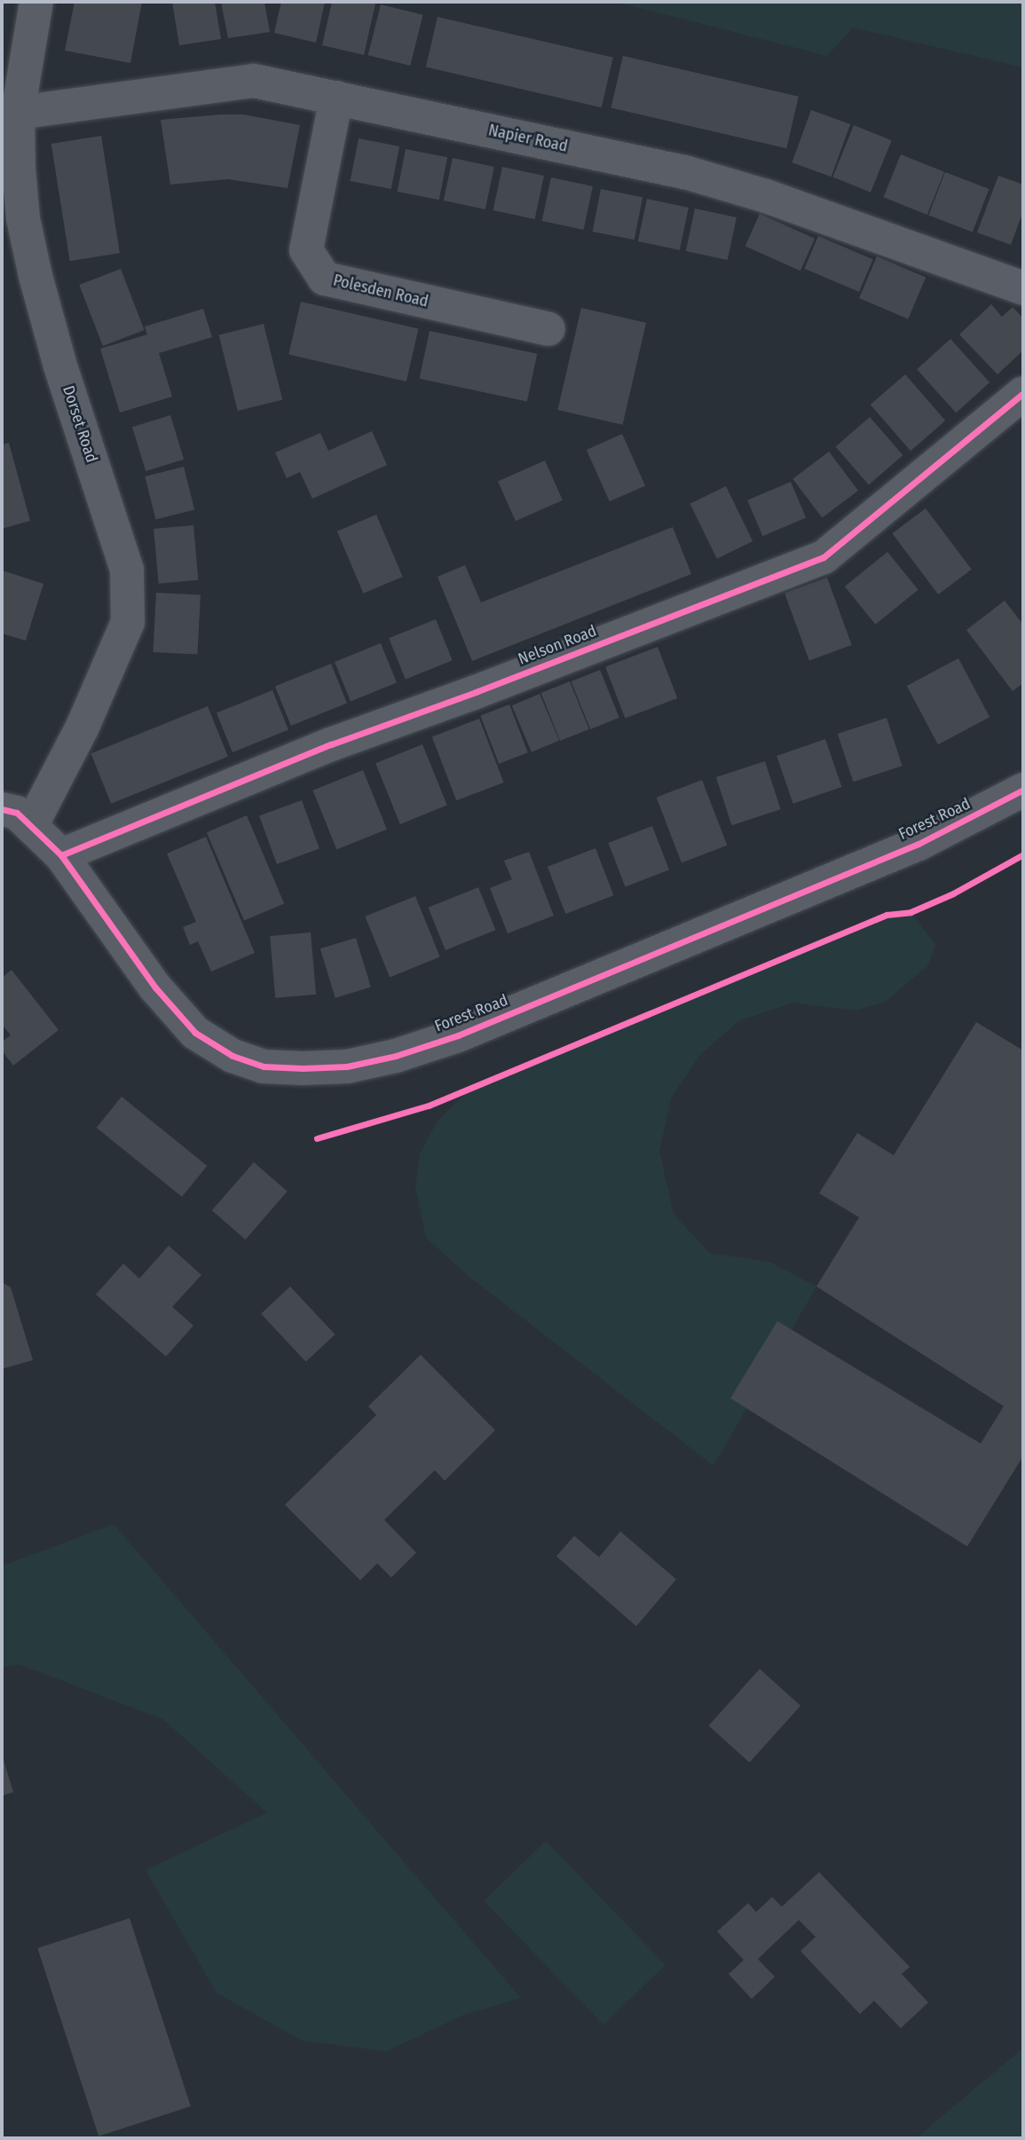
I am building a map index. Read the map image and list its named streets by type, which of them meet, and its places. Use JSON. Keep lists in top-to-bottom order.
{
  "streets": {
    "street": [
      "Napier Road",
      "Polesden Road",
      "Dorset Road",
      "Nelson Road",
      "Forest Road"
    ]
  },
  "crossings": [
    ["Napier Road", "Polesden Road"],
    ["Napier Road", "Dorset Road"],
    ["Dorset Road", "Forest Road"],
    ["Nelson Road", "Forest Road"]
  ]
}
